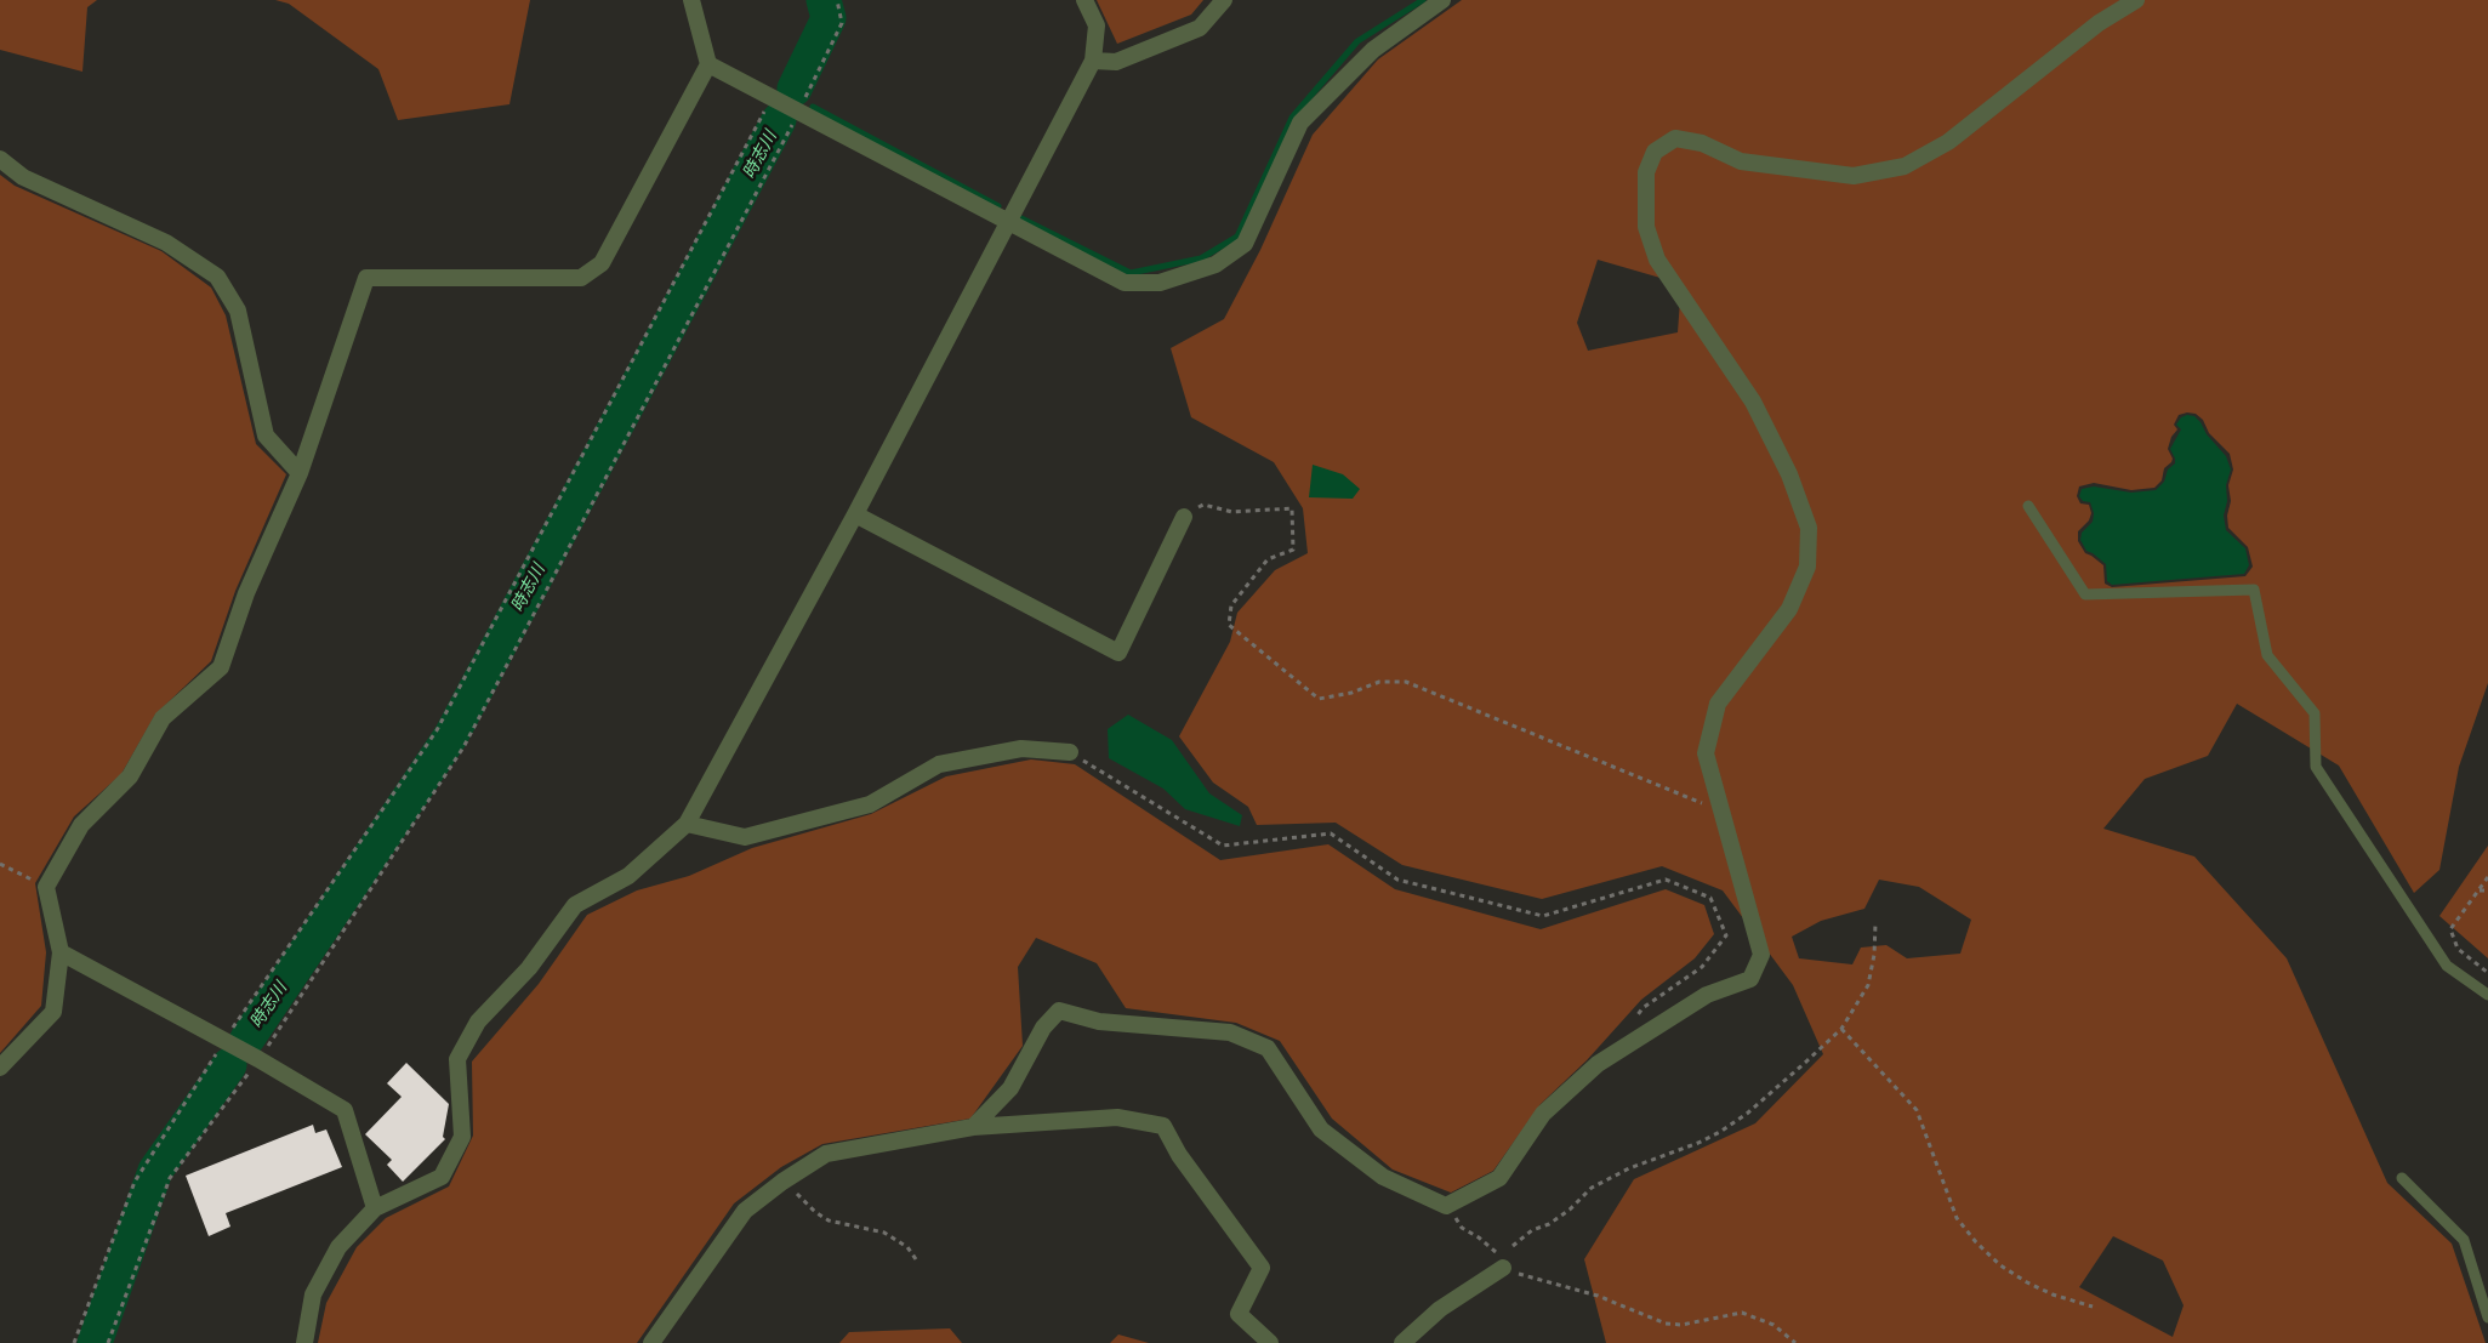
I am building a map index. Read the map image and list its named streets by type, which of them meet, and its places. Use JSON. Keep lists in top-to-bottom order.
{
  "water": ["時志川"]
}
